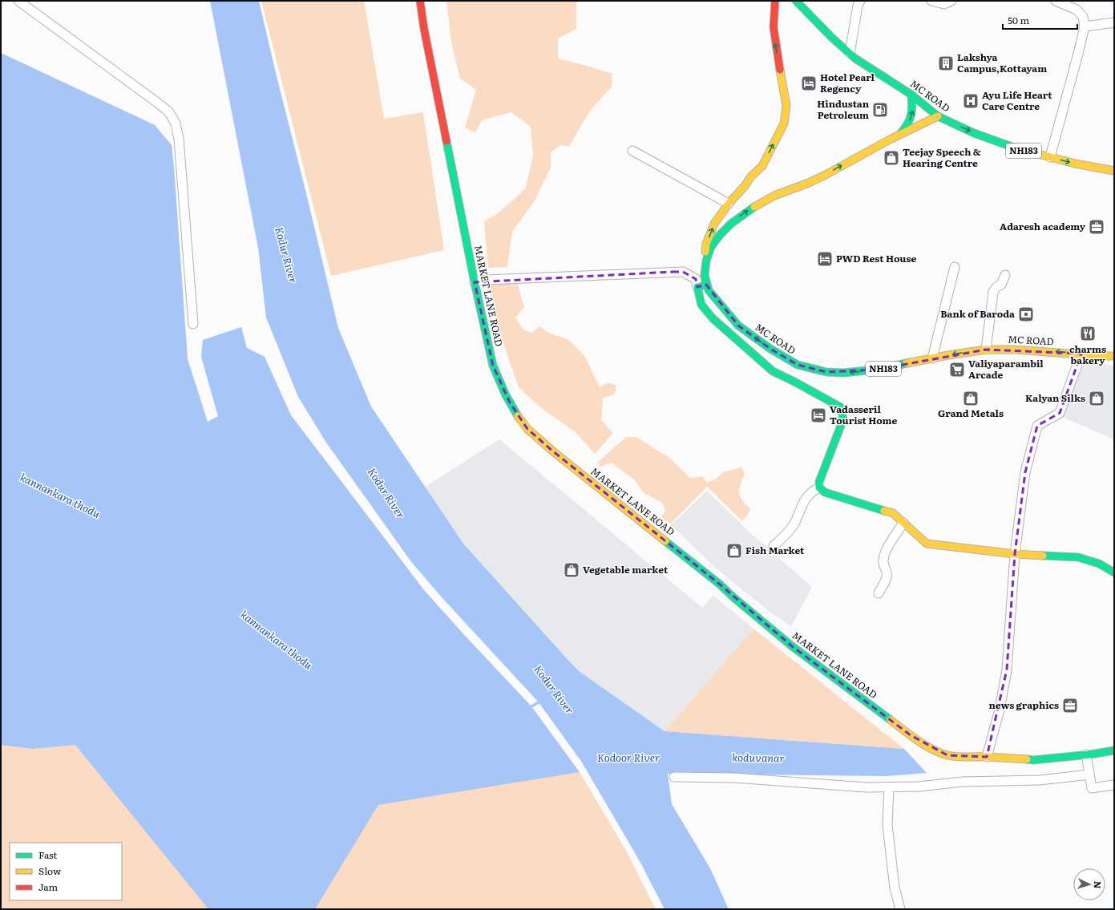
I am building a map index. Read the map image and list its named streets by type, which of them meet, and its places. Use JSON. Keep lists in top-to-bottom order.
{
  "streets": {
    "main road": ["MC ROAD", "NH183", "MARKET LANE ROAD"]
  },
  "crossings": [
    ["MC ROAD", "NH183"]
  ],
  "water": [
    "Kodur River",
    "kannankara thodu",
    "Kodoor River",
    "koduvanar"
  ],
  "places": {
    "building": ["Lakshya Campus,Kottayam"],
    "hotel": ["Hotel Pearl Regency", "PWD Rest House", "Vadasseril Tourist Home"],
    "hospital": ["Ayu Life Heart Care Centre"],
    "fuel station": ["Hindustan Petroleum"],
    "shop": [
      "Teejay Speech & Hearing Centre",
      "Grand Metals",
      "Kalyan Silks",
      "Fish Market",
      "Vegetable market"
    ],
    "office": ["Adaresh academy", "news graphics"],
    "bank": ["Bank of Baroda"],
    "restaurant": ["charms bakery"],
    "supermarket": ["Valiyaparambil Arcade"]
  },
  "legend": ["Fast", "Slow", "Jam"],
  "scale_bar": "50 m",
  "north": "right"
}
